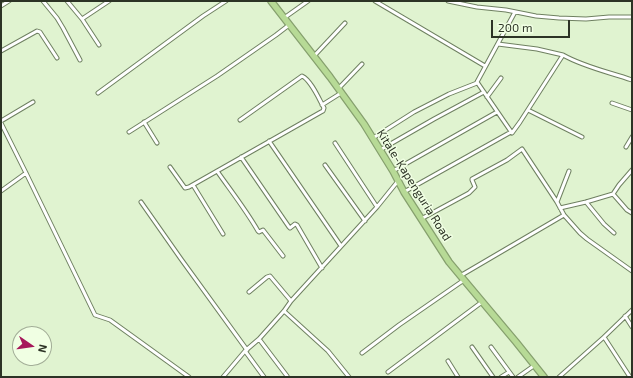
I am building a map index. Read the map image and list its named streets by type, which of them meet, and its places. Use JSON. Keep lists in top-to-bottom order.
{
  "streets": {
    "highway": ["Kitale-Kapenguria Road"]
  },
  "scale_bar": "200 m",
  "north": "right"
}
